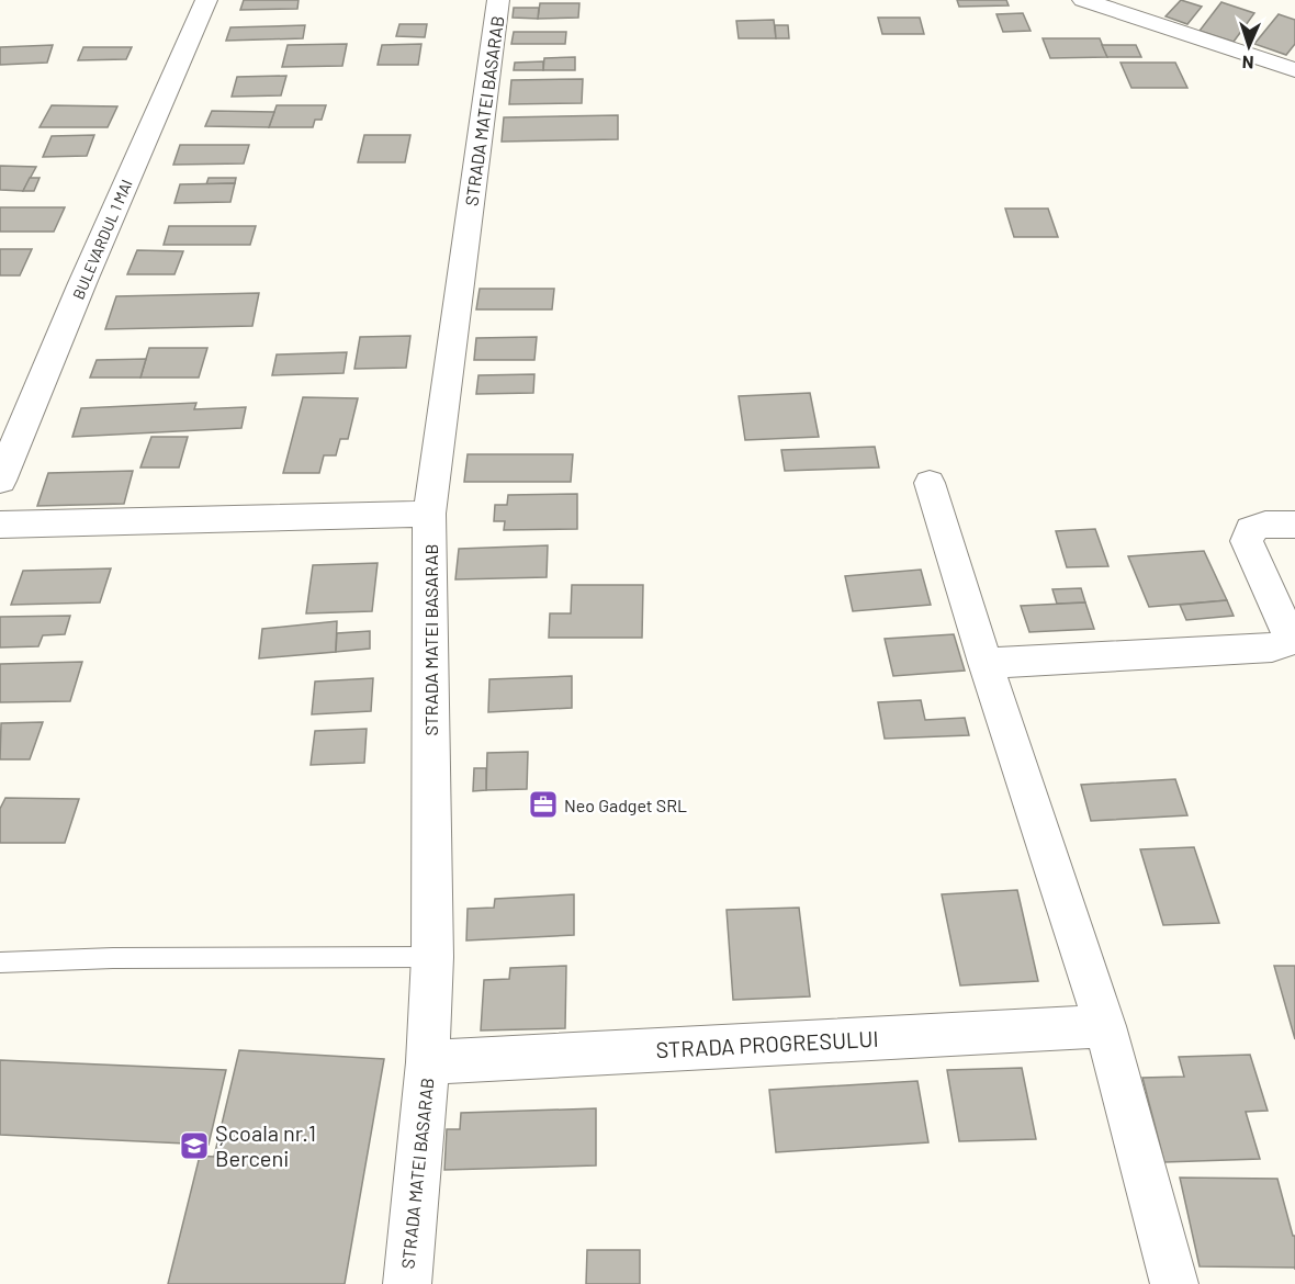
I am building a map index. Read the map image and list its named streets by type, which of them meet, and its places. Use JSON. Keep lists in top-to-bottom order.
{
  "streets": {
    "main road": ["BULEVARDUL 1 MAI"],
    "street": ["STRADA MATEI BASARAB", "STRADA PROGRESULUI"]
  },
  "crossings": [
    ["STRADA MATEI BASARAB", "STRADA PROGRESULUI"]
  ],
  "places": {
    "office": ["Neo Gadget SRL"],
    "school or university": ["Școala nr.1 Berceni"]
  },
  "north": "bottom"
}
